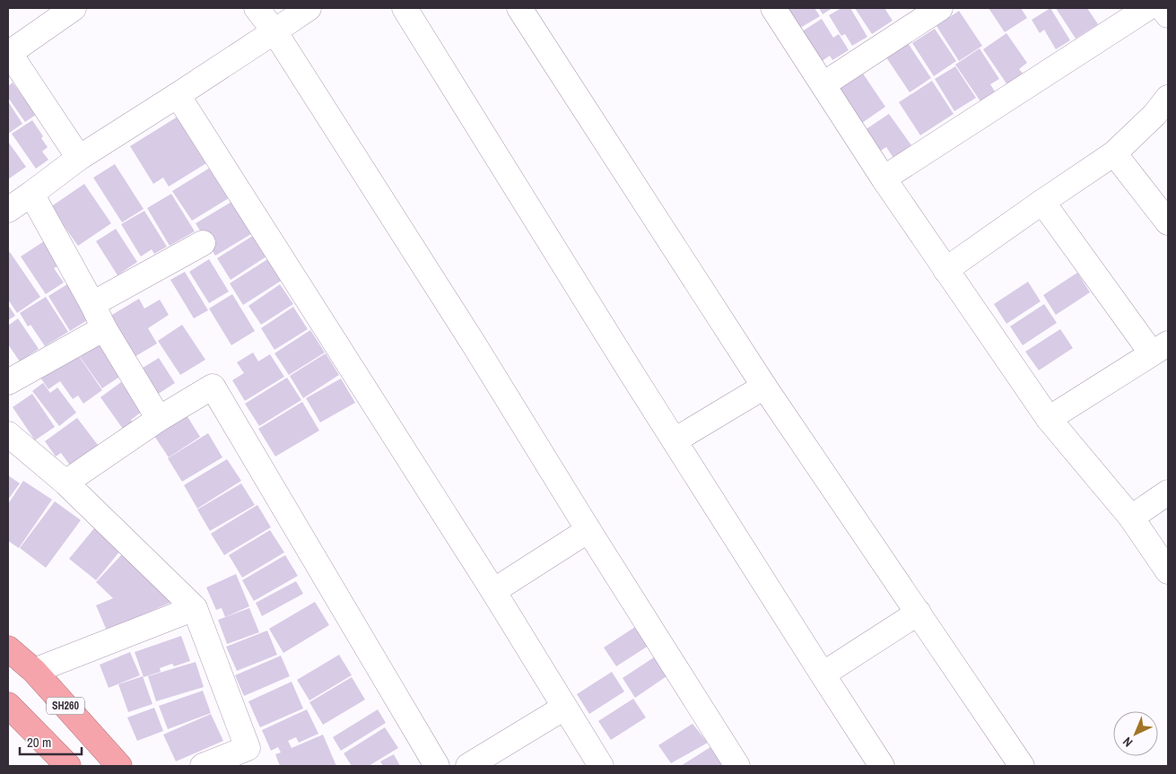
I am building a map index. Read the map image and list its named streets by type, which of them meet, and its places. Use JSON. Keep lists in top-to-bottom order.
{
  "streets": {
    "highway": ["SH260"]
  },
  "scale_bar": "20 m",
  "north": "bottom left"
}
